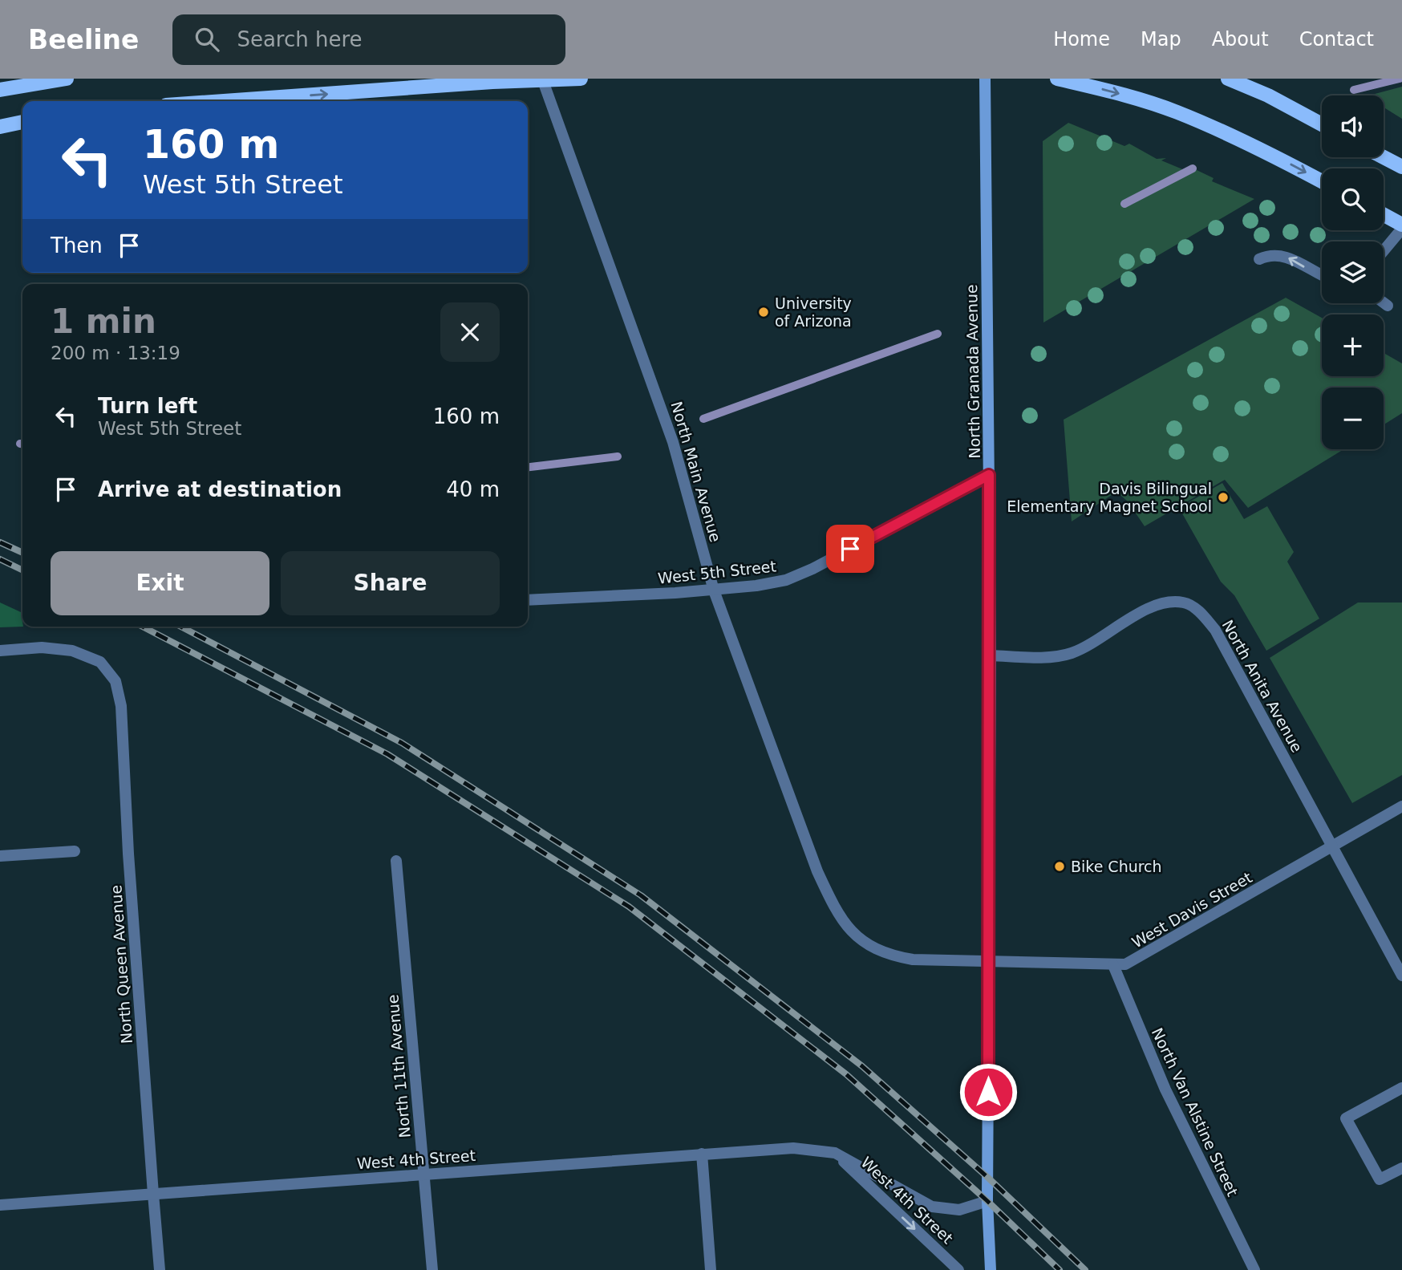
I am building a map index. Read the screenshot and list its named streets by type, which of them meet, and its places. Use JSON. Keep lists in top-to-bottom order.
{
  "streets": {
    "main road": ["North Granada Avenue"],
    "street": [
      "North Main Avenue",
      "West 5th Street",
      "North Anita Avenue",
      "West Davis Street",
      "North Queen Avenue",
      "North 11th Avenue",
      "North Van Alstine Street",
      "West 4th Street"
    ]
  },
  "crossings": [
    ["North Granada Avenue", "West 5th Street"],
    ["North Granada Avenue", "North Anita Avenue"],
    ["North Granada Avenue", "West Davis Street"],
    ["North Granada Avenue", "West 4th Street"],
    ["North Main Avenue", "West 5th Street"],
    ["North Main Avenue", "West Davis Street"],
    ["North Anita Avenue", "West Davis Street"],
    ["West Davis Street", "North Van Alstine Street"],
    ["North Queen Avenue", "West 4th Street"],
    ["North 11th Avenue", "West 4th Street"]
  ],
  "places": ["University of Arizona", "Davis Bilingual Elementary Magnet School", "Bike Church"],
  "page": {
    "header": "Beeline",
    "search": "Search here",
    "nav": [
      "Home",
      "Map",
      "About",
      "Contact"
    ],
    "map_buttons": ["+", "−"],
    "turn": ["160 m", "West 5th Street"],
    "then": "Then",
    "heading": ["1 min", "200 m · 13:19"],
    "list": [
      {
        "name": "Turn left",
        "note": "West 5th Street",
        "value": "160 m"
      },
      {
        "name": "Arrive at destination",
        "value": "40 m"
      }
    ],
    "buttons": ["Exit", "Share"]
  }
}
